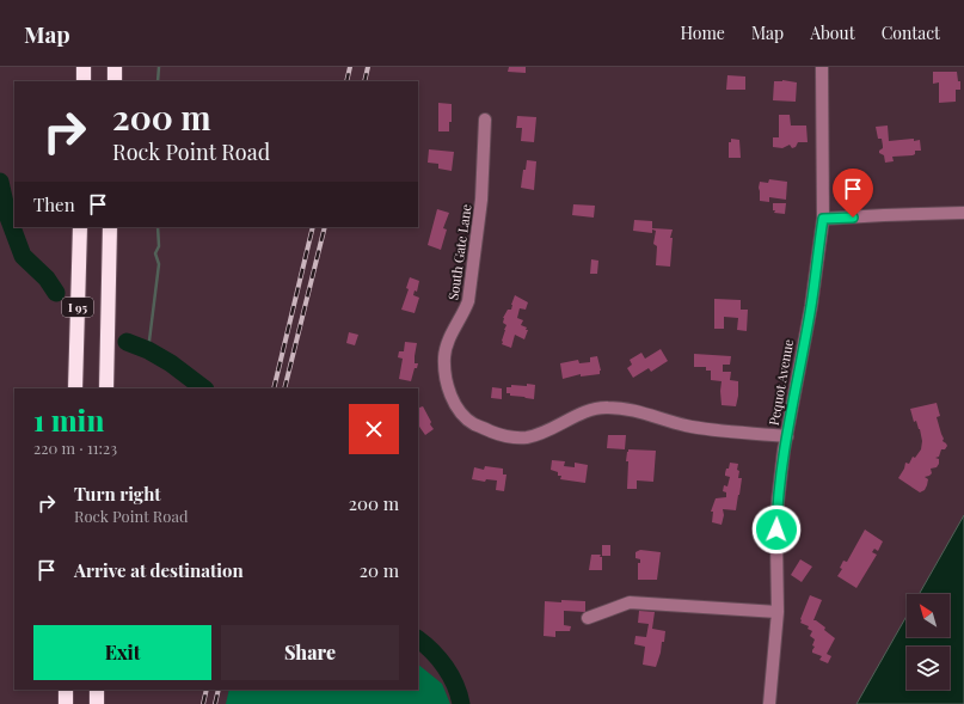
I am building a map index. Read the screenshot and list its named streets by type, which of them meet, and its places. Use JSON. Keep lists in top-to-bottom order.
{
  "streets": {
    "highway": ["I 95"],
    "street": ["South Gate Lane", "Pequot Avenue"]
  },
  "crossings": [
    ["South Gate Lane", "Pequot Avenue"]
  ],
  "north": "top left",
  "page": {
    "header": "Map",
    "nav": [
      "Home",
      "Map",
      "About",
      "Contact"
    ],
    "turn": ["200 m", "Rock Point Road"],
    "then": "Then",
    "heading": ["1 min", "220 m · 11:23"],
    "list": [
      {
        "name": "Turn right",
        "note": "Rock Point Road",
        "value": "200 m"
      },
      {
        "name": "Arrive at destination",
        "value": "20 m"
      }
    ],
    "buttons": ["Exit", "Share"]
  }
}
